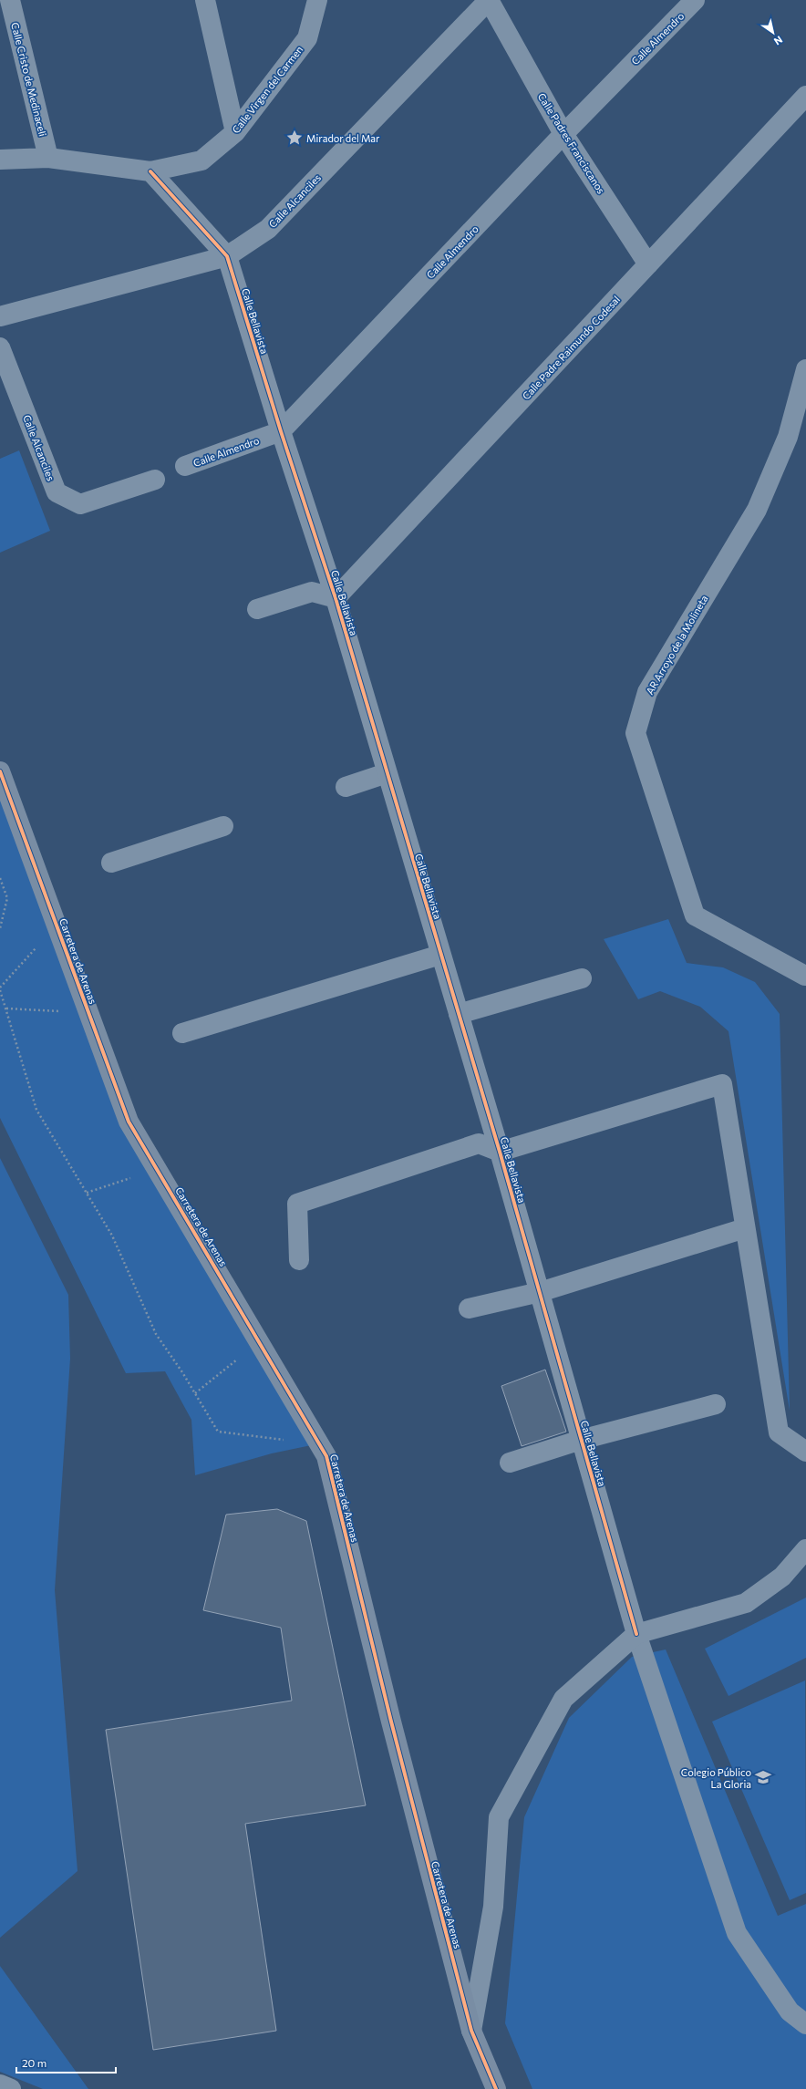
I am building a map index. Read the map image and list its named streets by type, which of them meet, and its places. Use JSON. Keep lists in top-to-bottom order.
{
  "streets": {
    "street": [
      "Calle Almendro",
      "Calle Cristo de Medinaceli",
      "Calle Virgen del Carmen",
      "Calle Padres Franciscanos",
      "Calle Alcanciles",
      "Calle Bellavista",
      "Calle Padre Raimundo Codesal",
      "AR Arroyo de la Molineta",
      "Carretera de Arenas"
    ]
  },
  "crossings": [
    ["Calle Almendro", "Calle Padres Franciscanos"],
    ["Calle Almendro", "Calle Bellavista"],
    ["Calle Cristo de Medinaceli", "Calle Virgen del Carmen"],
    ["Calle Virgen del Carmen", "Calle Bellavista"],
    ["Calle Padres Franciscanos", "Calle Alcanciles"],
    ["Calle Padres Franciscanos", "Calle Padre Raimundo Codesal"],
    ["Calle Alcanciles", "Calle Bellavista"],
    ["Calle Bellavista", "Calle Padre Raimundo Codesal"]
  ],
  "places": {
    "place": ["Mirador del Mar"],
    "school or university": ["Colegio Público La Gloria"]
  },
  "scale_bar": "20 m",
  "north": "bottom right"
}
